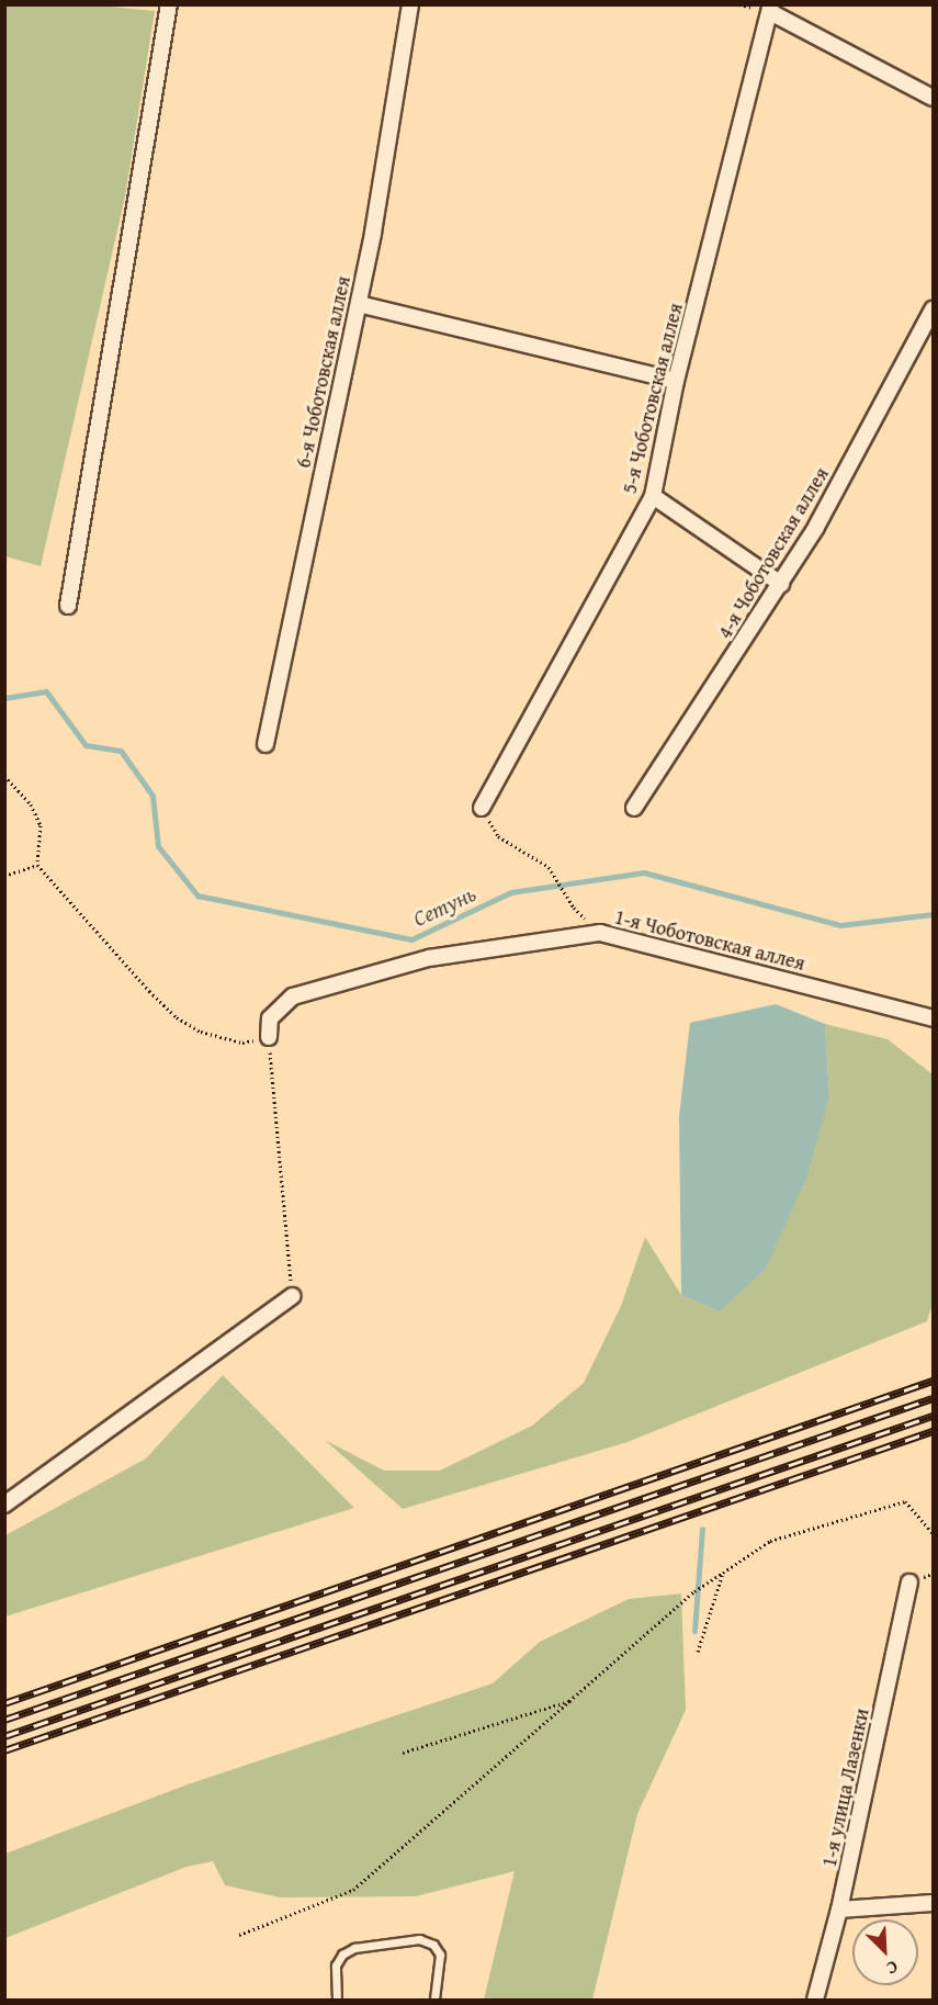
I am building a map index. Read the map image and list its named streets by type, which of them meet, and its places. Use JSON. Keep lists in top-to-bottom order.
{
  "streets": {
    "street": [
      "6-я Чоботовская аллея",
      "5-я Чоботовская аллея",
      "4-я Чоботовская аллея",
      "1-я Чоботовская аллея",
      "1-я улица Лазенки"
    ]
  },
  "water": ["Сетунь"],
  "north": "bottom right"
}
